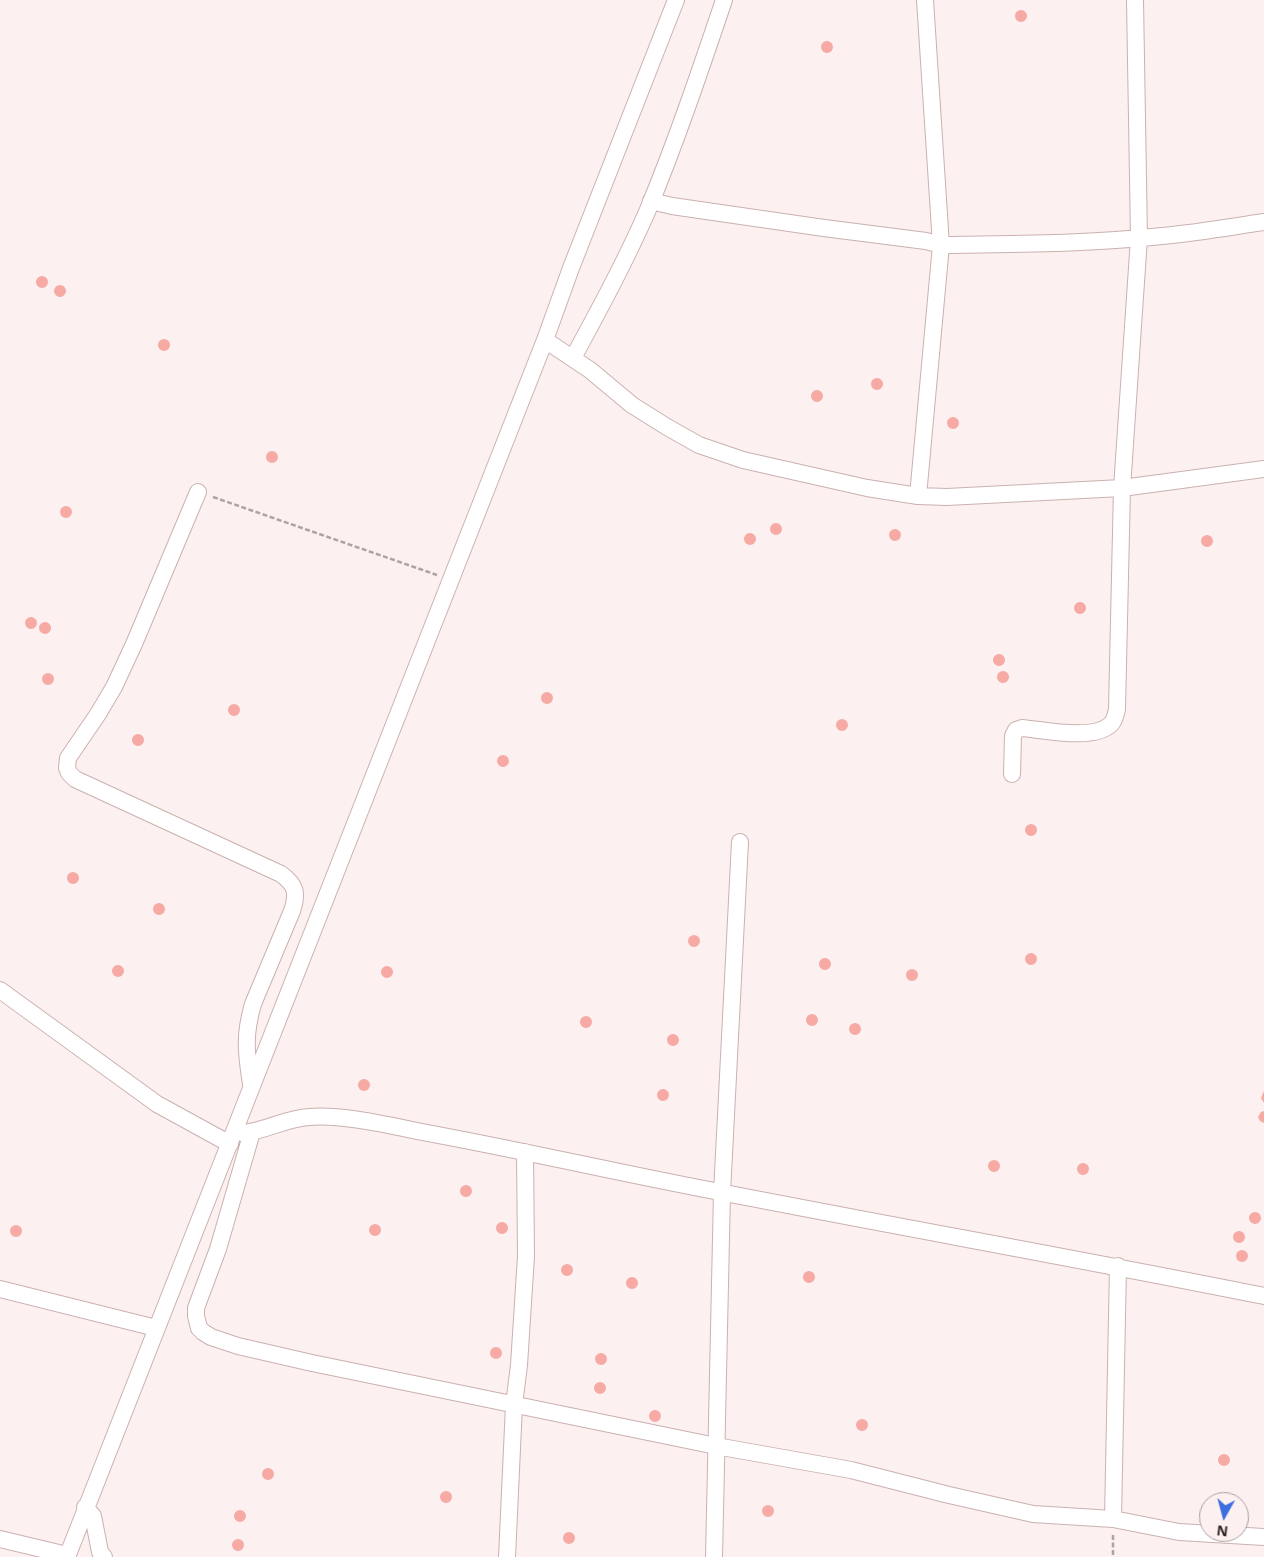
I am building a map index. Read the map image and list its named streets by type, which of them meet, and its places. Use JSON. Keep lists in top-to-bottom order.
{
  "north": "bottom"
}
